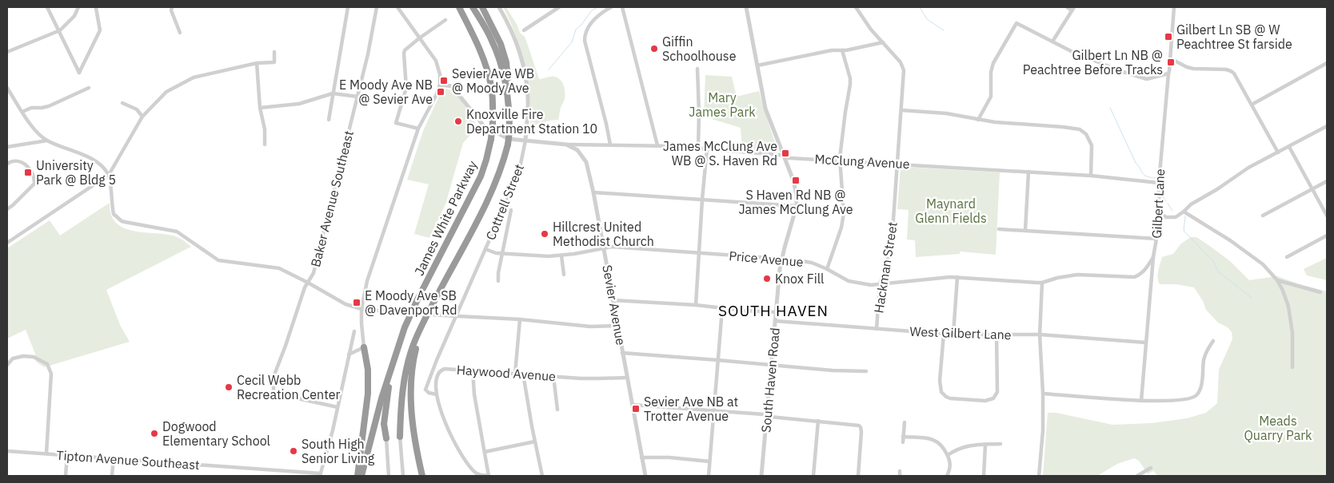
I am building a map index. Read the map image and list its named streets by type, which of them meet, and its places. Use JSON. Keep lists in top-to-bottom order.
{
  "streets": {
    "highway": ["James White Parkway"],
    "street": [
      "McClung Avenue",
      "Baker Avenue Southeast",
      "Cottrell Street",
      "Gilbert Lane",
      "Price Avenue",
      "Hackman Street",
      "Sevier Avenue",
      "West Gilbert Lane",
      "Haywood Avenue",
      "South Haven Road",
      "Tipton Avenue Southeast"
    ]
  },
  "crossings": [
    ["McClung Avenue", "Gilbert Lane"],
    ["McClung Avenue", "Hackman Street"],
    ["McClung Avenue", "Sevier Avenue"],
    ["McClung Avenue", "South Haven Road"],
    ["Cottrell Street", "Price Avenue"],
    ["Cottrell Street", "Sevier Avenue"],
    ["Cottrell Street", "Haywood Avenue"],
    ["Gilbert Lane", "Price Avenue"],
    ["Gilbert Lane", "West Gilbert Lane"],
    ["Price Avenue", "Hackman Street"],
    ["Price Avenue", "Sevier Avenue"],
    ["Price Avenue", "South Haven Road"],
    ["Hackman Street", "West Gilbert Lane"],
    ["Sevier Avenue", "Haywood Avenue"],
    ["West Gilbert Lane", "South Haven Road"]
  ],
  "districts": ["SOUTH HAVEN"],
  "parks": ["Mary James Park", "Maynard Glenn Fields", "Meads Quarry Park"],
  "places": {
    "transit": [
      "Gilbert Ln SB @ W Peachtree St farside",
      "Gilbert Ln NB @ Peachtree Before Tracks",
      "Sevier Ave WB @ Moody Ave",
      "E Moody Ave NB @ Sevier Ave",
      "James McClung Ave WB @ S. Haven Rd",
      "University Park @ Bldg 5",
      "S Haven Rd NB @ James McClung Ave",
      "E Moody Ave SB @ Davenport Rd",
      "Sevier Ave NB at Trotter Avenue"
    ],
    "other": [
      "Giffin Schoolhouse",
      "Knoxville Fire Department Station 10",
      "Hillcrest United Methodist Church",
      "Knox Fill",
      "Cecil Webb Recreation Center",
      "Dogwood Elementary School",
      "South High Senior Living"
    ]
  }
}
